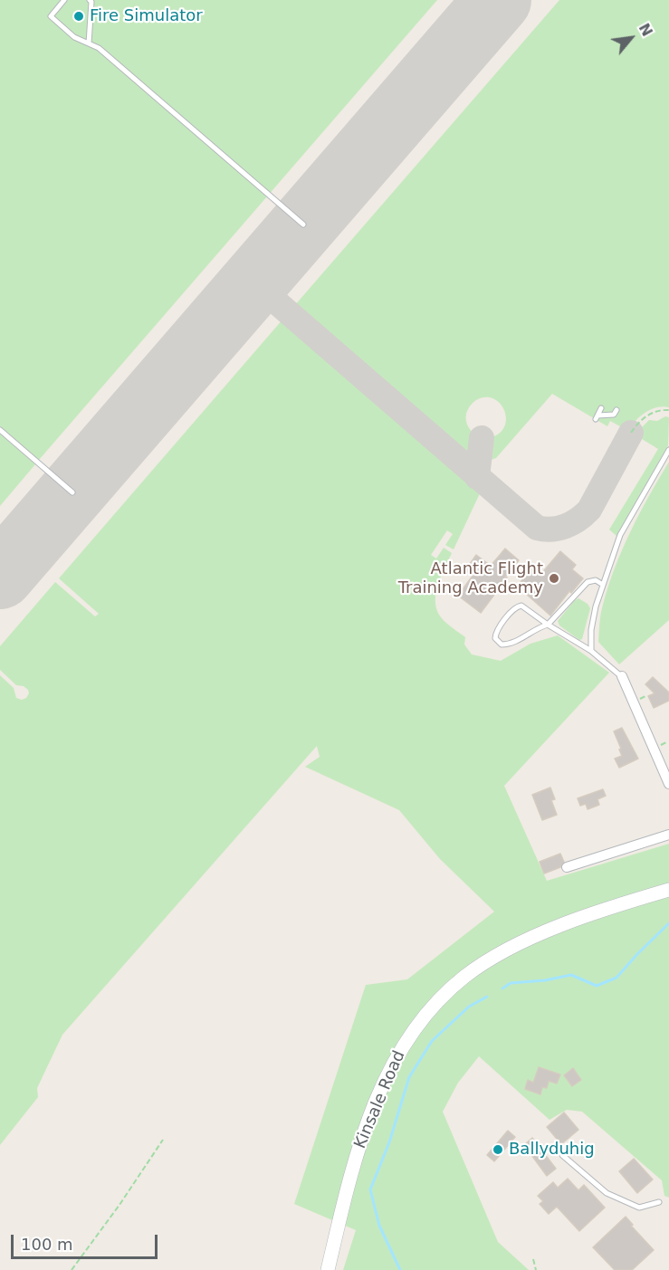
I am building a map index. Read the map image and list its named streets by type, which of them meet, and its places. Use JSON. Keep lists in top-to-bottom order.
{
  "streets": {
    "main road": ["Kinsale Road"]
  },
  "places": ["Fire Simulator", "Atlantic Flight Training Academy", "Ballyduhig"],
  "scale_bar": "100 m",
  "north": "top right"
}
